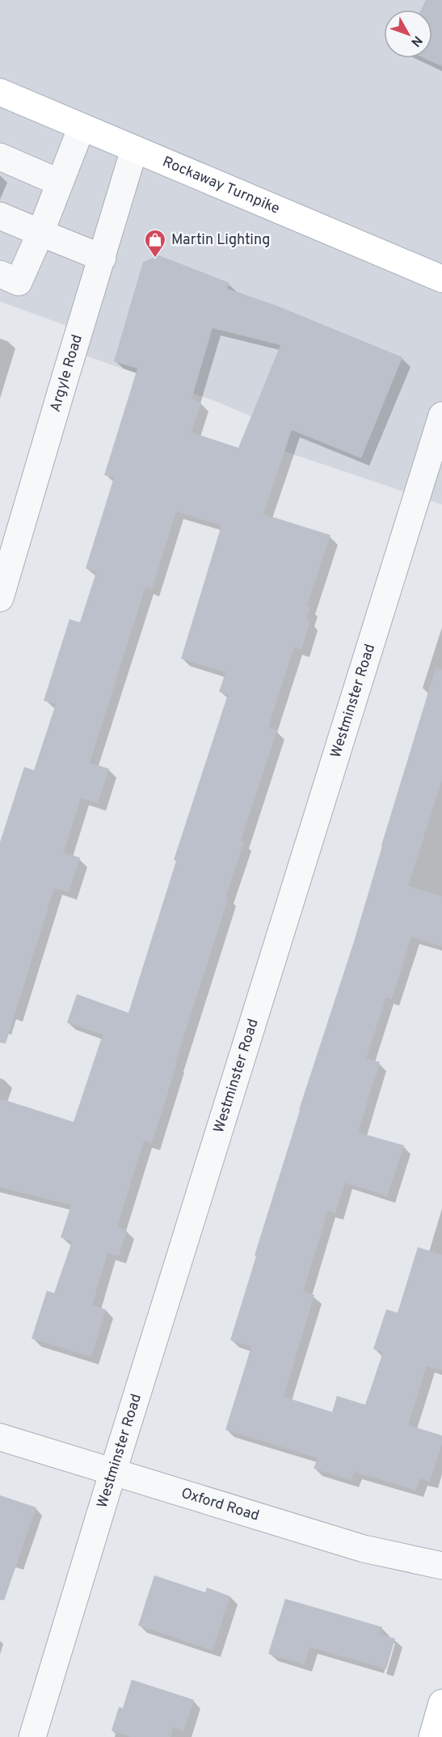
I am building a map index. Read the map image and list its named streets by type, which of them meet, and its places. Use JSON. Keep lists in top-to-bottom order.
{
  "streets": {
    "main road": ["Rockaway Turnpike"],
    "street": ["Argyle Road", "Westminster Road", "Oxford Road"]
  },
  "crossings": [
    ["Rockaway Turnpike", "Argyle Road"],
    ["Westminster Road", "Oxford Road"]
  ],
  "places": {
    "shop": ["Martin Lighting"]
  },
  "north": "bottom right"
}
